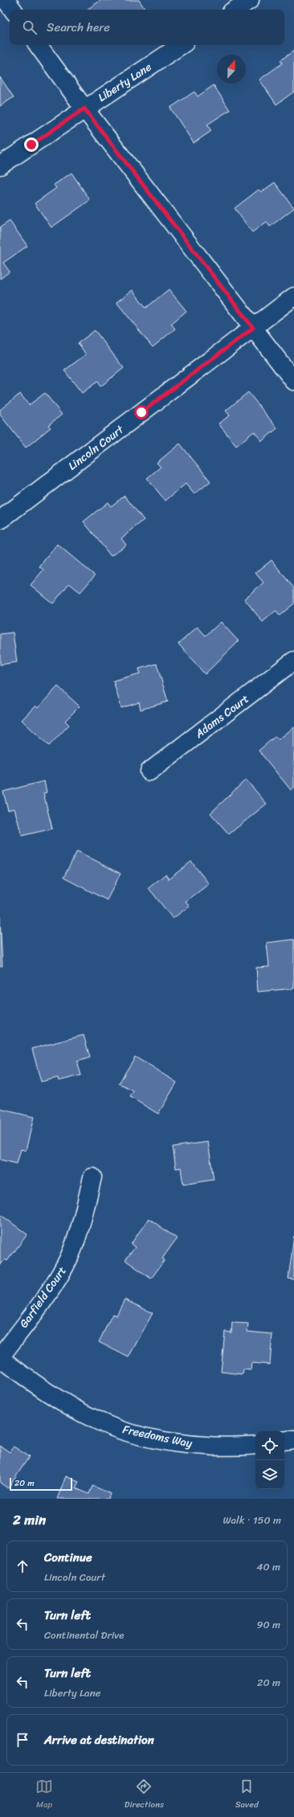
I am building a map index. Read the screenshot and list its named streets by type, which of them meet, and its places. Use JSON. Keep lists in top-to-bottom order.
{
  "streets": {
    "street": [
      "Liberty Lane",
      "Lincoln Court",
      "Adams Court",
      "Garfield Court",
      "Freedoms Way"
    ]
  },
  "crossings": [
    ["Garfield Court", "Freedoms Way"]
  ],
  "scale_bar": "20 m",
  "north": "top",
  "page": {
    "search": "Search here",
    "scale": "20 m",
    "heading": ["2 min", "Walk · 150 m"],
    "list": [
      ["Continue", "Lincoln Court", "40 m"],
      ["Turn left", "Continental Drive", "90 m"],
      ["Turn left", "Liberty Lane", "20 m"],
      "Arrive at destination"
    ],
    "nav": ["Map", "Directions", "Saved"]
  }
}
